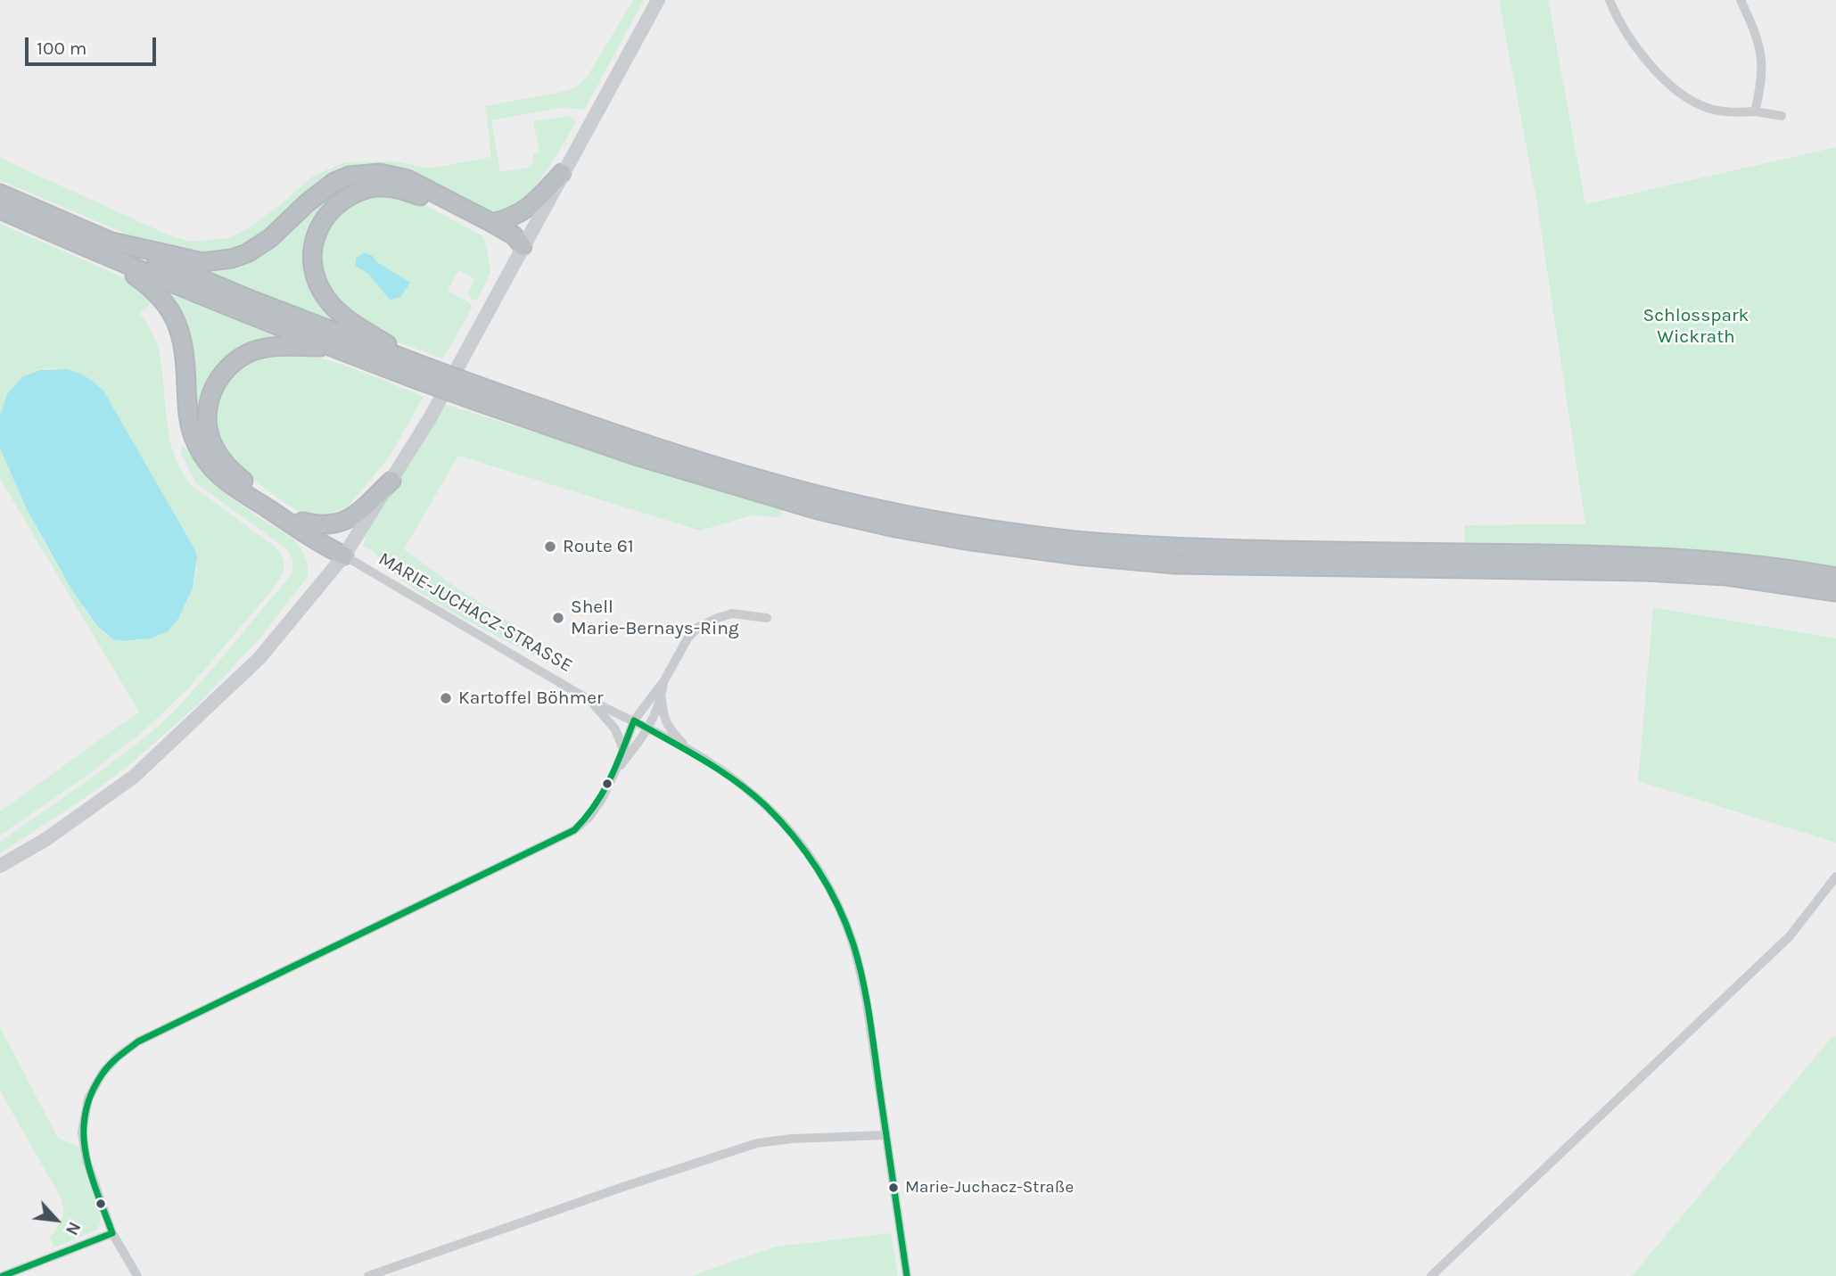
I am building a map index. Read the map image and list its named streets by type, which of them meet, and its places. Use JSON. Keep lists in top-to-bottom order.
{
  "streets": {
    "street": ["MARIE-JUCHACZ-STRASSE"]
  },
  "parks": ["Schlosspark Wickrath"],
  "places": [
    "Route 61",
    "Shell Marie-Bernays-Ring",
    "Kartoffel Böhmer",
    "Marie-Juchacz-Straße"
  ],
  "scale_bar": "100 m",
  "north": "bottom right"
}
